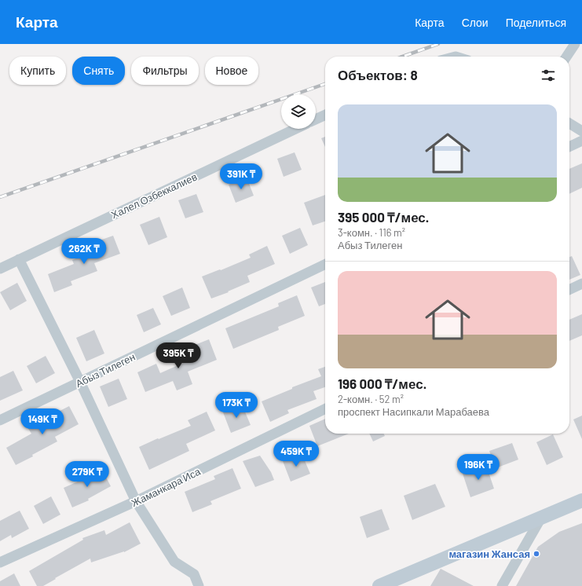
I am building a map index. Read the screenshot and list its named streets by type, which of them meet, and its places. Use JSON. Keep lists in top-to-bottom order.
{
  "streets": {
    "street": ["Халел Озбеккалиев", "Абыз Тилеген", "Жаманкара Иса"]
  },
  "places": ["магазин Жансая"],
  "page": {
    "header": "Карта",
    "nav": ["Карта", "Слои", "Поделиться"],
    "chip": [
      "Купить",
      "Снять",
      "Фильтры",
      "Новое"
    ],
    "heading": "Объектов: 8",
    "list": [
      {
        "name": "395 000 ₸/мес.",
        "note": "3-комн. · 116 m² · Абыз Тилеген"
      },
      {
        "name": "196 000 ₸/мес.",
        "note": "2-комн. · 52 m² · проспект Насипкали Марабаева"
      }
    ],
    "price": [
      "391K ₸",
      "262K ₸",
      "395K ₸",
      "173K ₸",
      "149K ₸",
      "459K ₸",
      "196K ₸",
      "279K ₸"
    ]
  }
}
